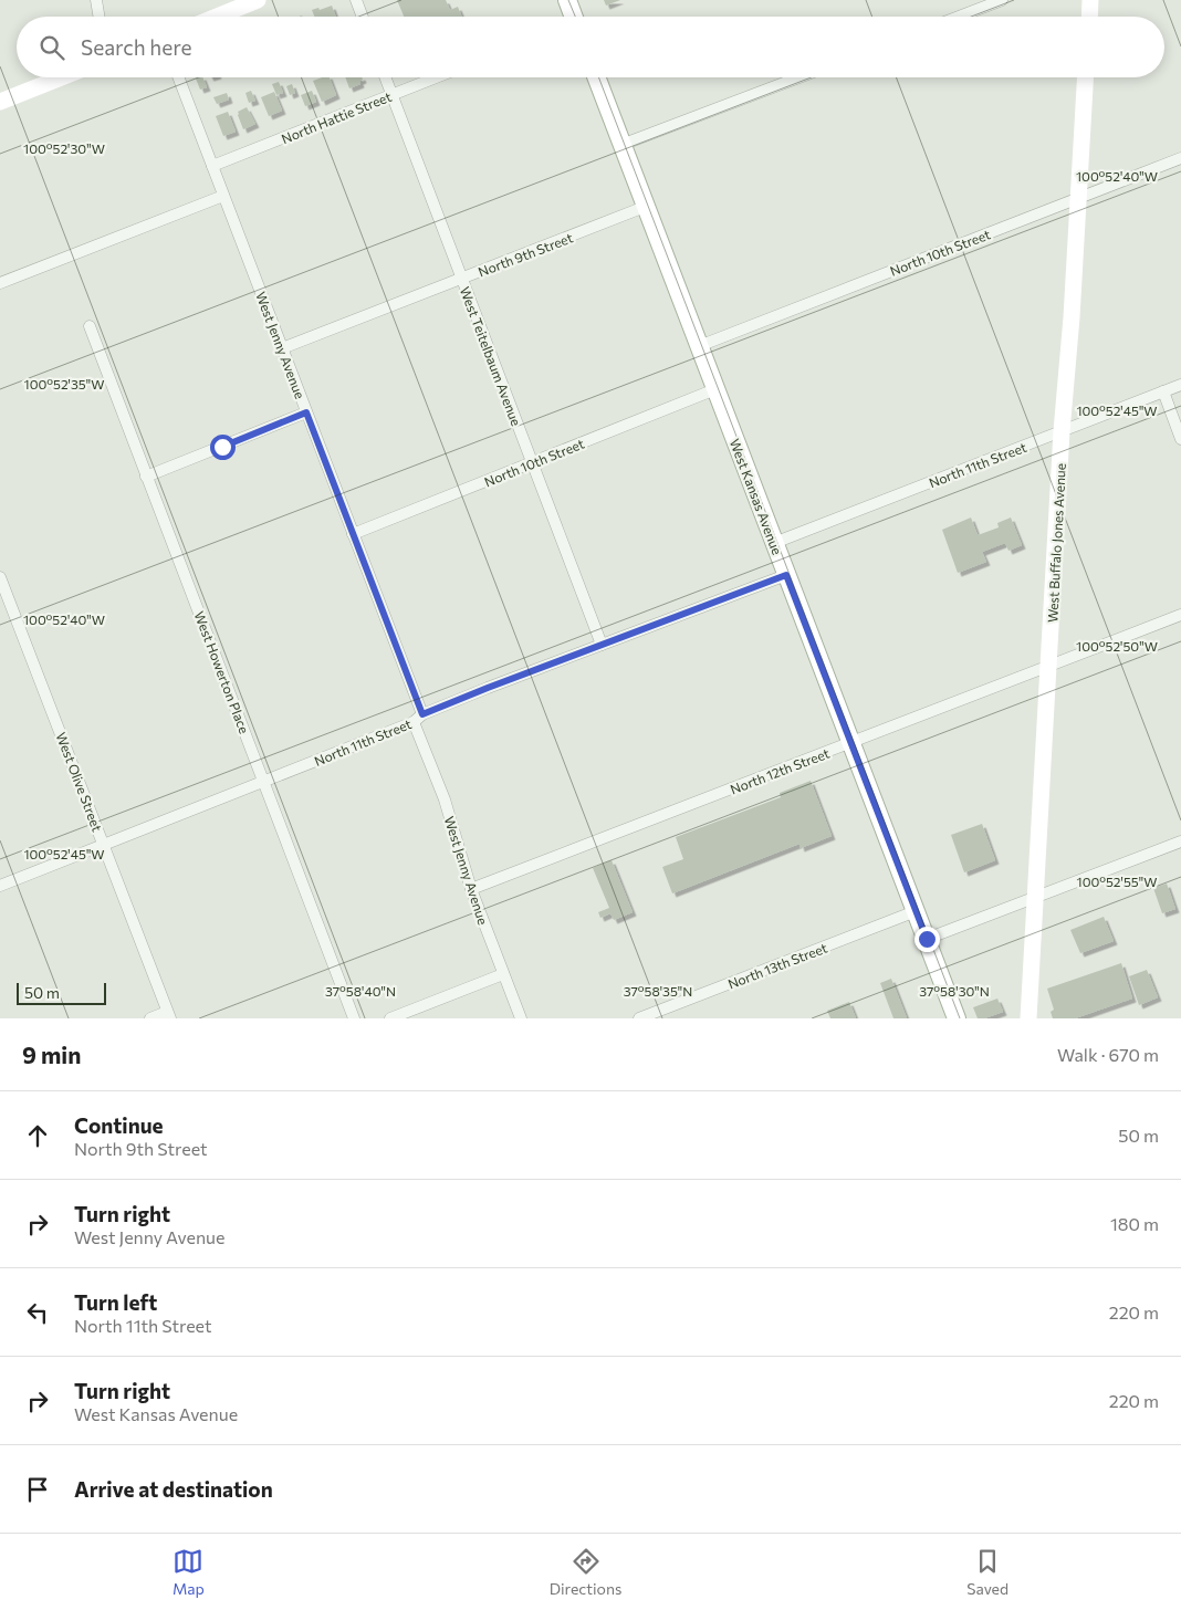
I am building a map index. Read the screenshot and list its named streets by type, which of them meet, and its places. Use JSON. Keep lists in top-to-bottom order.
{
  "streets": {
    "main road": ["West Kansas Avenue", "West Buffalo Jones Avenue"],
    "street": [
      "North Hattie Street",
      "North 10th Street",
      "North 9th Street",
      "West Jenny Avenue",
      "West Teitelbaum Avenue",
      "North 11th Street",
      "West Howerton Place",
      "North 12th Street",
      "West Olive Street",
      "North 13th Street"
    ]
  },
  "crossings": [
    ["North Hattie Street", "West Jenny Avenue"],
    ["North Hattie Street", "West Teitelbaum Avenue"],
    ["North 10th Street", "West Jenny Avenue"],
    ["North 10th Street", "West Teitelbaum Avenue"],
    ["North 10th Street", "West Kansas Avenue"],
    ["North 10th Street", "West Buffalo Jones Avenue"],
    ["North 9th Street", "West Jenny Avenue"],
    ["North 9th Street", "West Teitelbaum Avenue"],
    ["North 9th Street", "West Kansas Avenue"],
    ["West Jenny Avenue", "North 11th Street"],
    ["West Jenny Avenue", "North 12th Street"],
    ["West Teitelbaum Avenue", "North 11th Street"],
    ["North 11th Street", "West Kansas Avenue"],
    ["North 11th Street", "West Buffalo Jones Avenue"],
    ["North 11th Street", "West Howerton Place"],
    ["North 11th Street", "West Olive Street"],
    ["West Kansas Avenue", "North 12th Street"],
    ["West Kansas Avenue", "North 13th Street"],
    ["West Buffalo Jones Avenue", "North 12th Street"]
  ],
  "scale_bar": "50 m",
  "page": {
    "search": "Search here",
    "scale": "50 m",
    "heading": ["9 min", "Walk · 670 m"],
    "list": [
      ["Continue", "North 9th Street", "50 m"],
      ["Turn right", "West Jenny Avenue", "180 m"],
      ["Turn left", "North 11th Street", "220 m"],
      ["Turn right", "West Kansas Avenue", "220 m"],
      "Arrive at destination"
    ],
    "nav": ["Map", "Directions", "Saved"]
  },
  "coordinates": [
    "100°52'30\"W",
    "100°52'40\"W",
    "100°52'35\"W",
    "100°52'45\"W",
    "100°52'50\"W",
    "100°52'55\"W",
    "37°58'40\"N",
    "37°58'35\"N",
    "37°58'30\"N"
  ]
}
